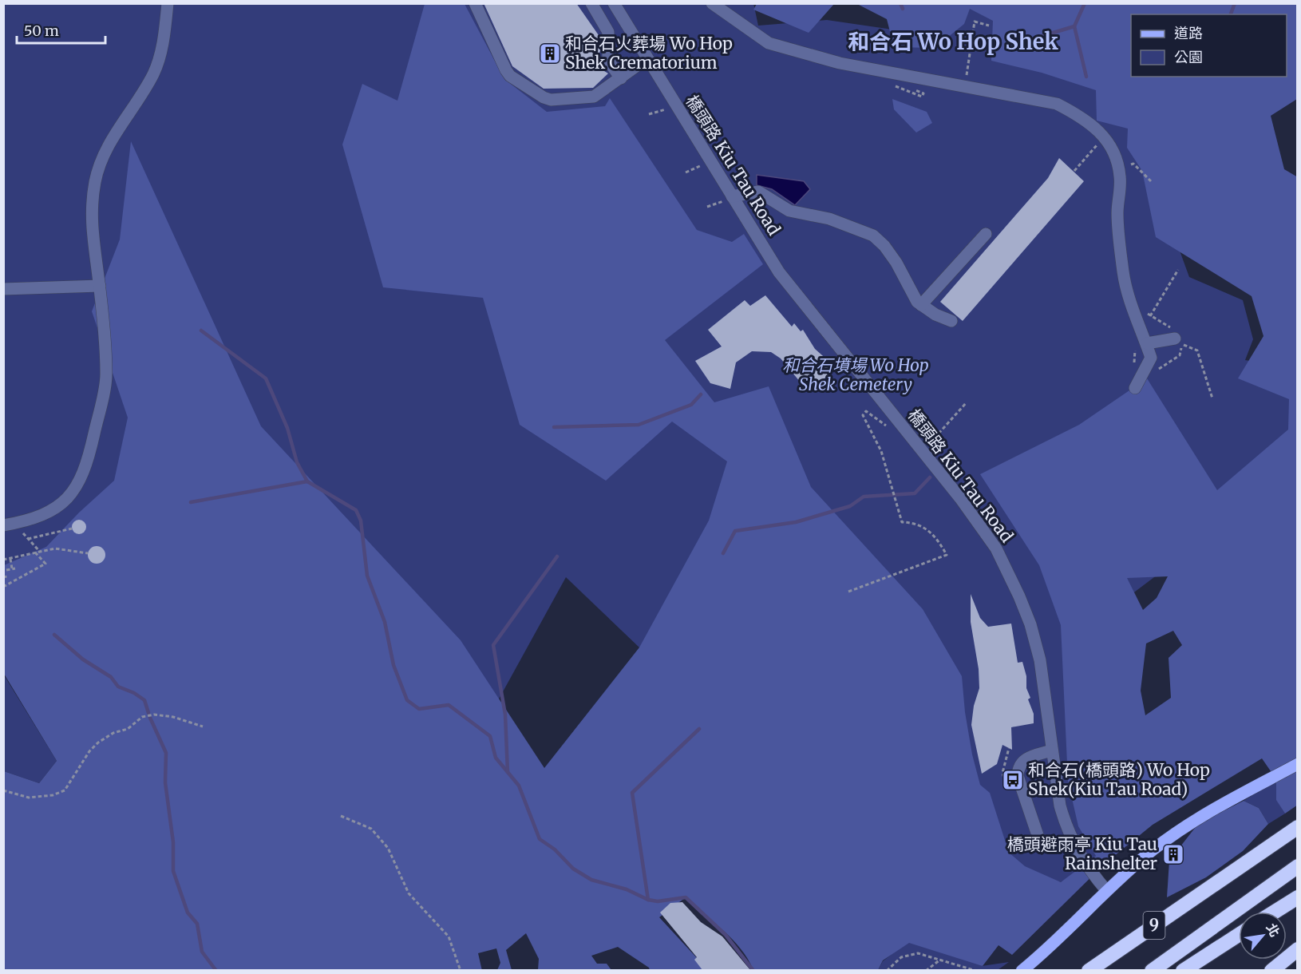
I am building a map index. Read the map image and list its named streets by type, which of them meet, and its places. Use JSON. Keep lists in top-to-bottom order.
{
  "streets": {
    "highway": ["9"],
    "street": ["橋頭路 Kiu Tau Road"]
  },
  "districts": ["和合石 Wo Hop Shek"],
  "parks": ["和合石墳場 Wo Hop Shek Cemetery"],
  "places": {
    "building": ["和合石火葬場 Wo Hop Shek Crematorium", "橋頭避雨亭 Kiu Tau Rainshelter"],
    "bus stop": ["和合石(橋頭路) Wo Hop Shek(Kiu Tau Road)"]
  },
  "legend": ["道路", "公園"],
  "scale_bar": "50 m",
  "north": "top right"
}
